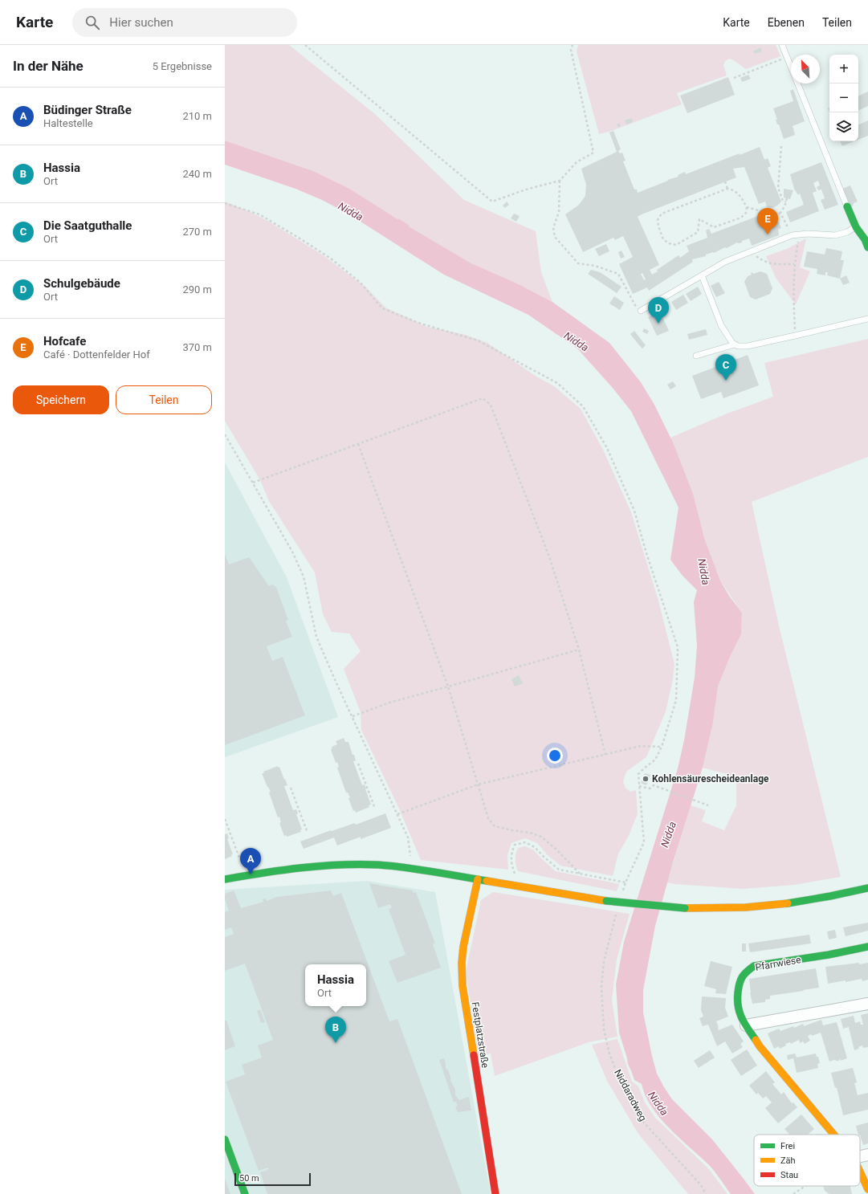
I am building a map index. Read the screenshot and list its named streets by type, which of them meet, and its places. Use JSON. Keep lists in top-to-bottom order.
{
  "streets": {
    "street": ["Pfarrwiese", "Festplatzstraße"],
    "path": ["Niddaradweg"]
  },
  "water": ["Nidda"],
  "places": ["Kohlensäurescheideanlage"],
  "legend": ["Frei", "Zäh", "Stau"],
  "scale_bar": "50 m",
  "north": "top left",
  "page": {
    "header": "Karte",
    "search": "Hier suchen",
    "nav": ["Karte", "Ebenen", "Teilen"],
    "heading": ["In der Nähe", "5 Ergebnisse"],
    "map_buttons": ["+", "−"],
    "list": [
      {
        "mark": "A",
        "name": "Büdinger Straße",
        "note": "Haltestelle",
        "value": "210 m"
      },
      {
        "mark": "B",
        "name": "Hassia",
        "note": "Ort",
        "value": "240 m"
      },
      {
        "mark": "C",
        "name": "Die Saatguthalle",
        "note": "Ort",
        "value": "270 m"
      },
      {
        "mark": "D",
        "name": "Schulgebäude",
        "note": "Ort",
        "value": "290 m"
      },
      {
        "mark": "E",
        "name": "Hofcafe",
        "note": "Café · Dottenfelder Hof",
        "value": "370 m"
      }
    ],
    "pins": [
      "E",
      "D",
      "C",
      "A",
      "B"
    ],
    "buttons": ["Speichern", "Teilen"],
    "popup": ["Hassia", "Ort"],
    "scale": "50 m"
  }
}
